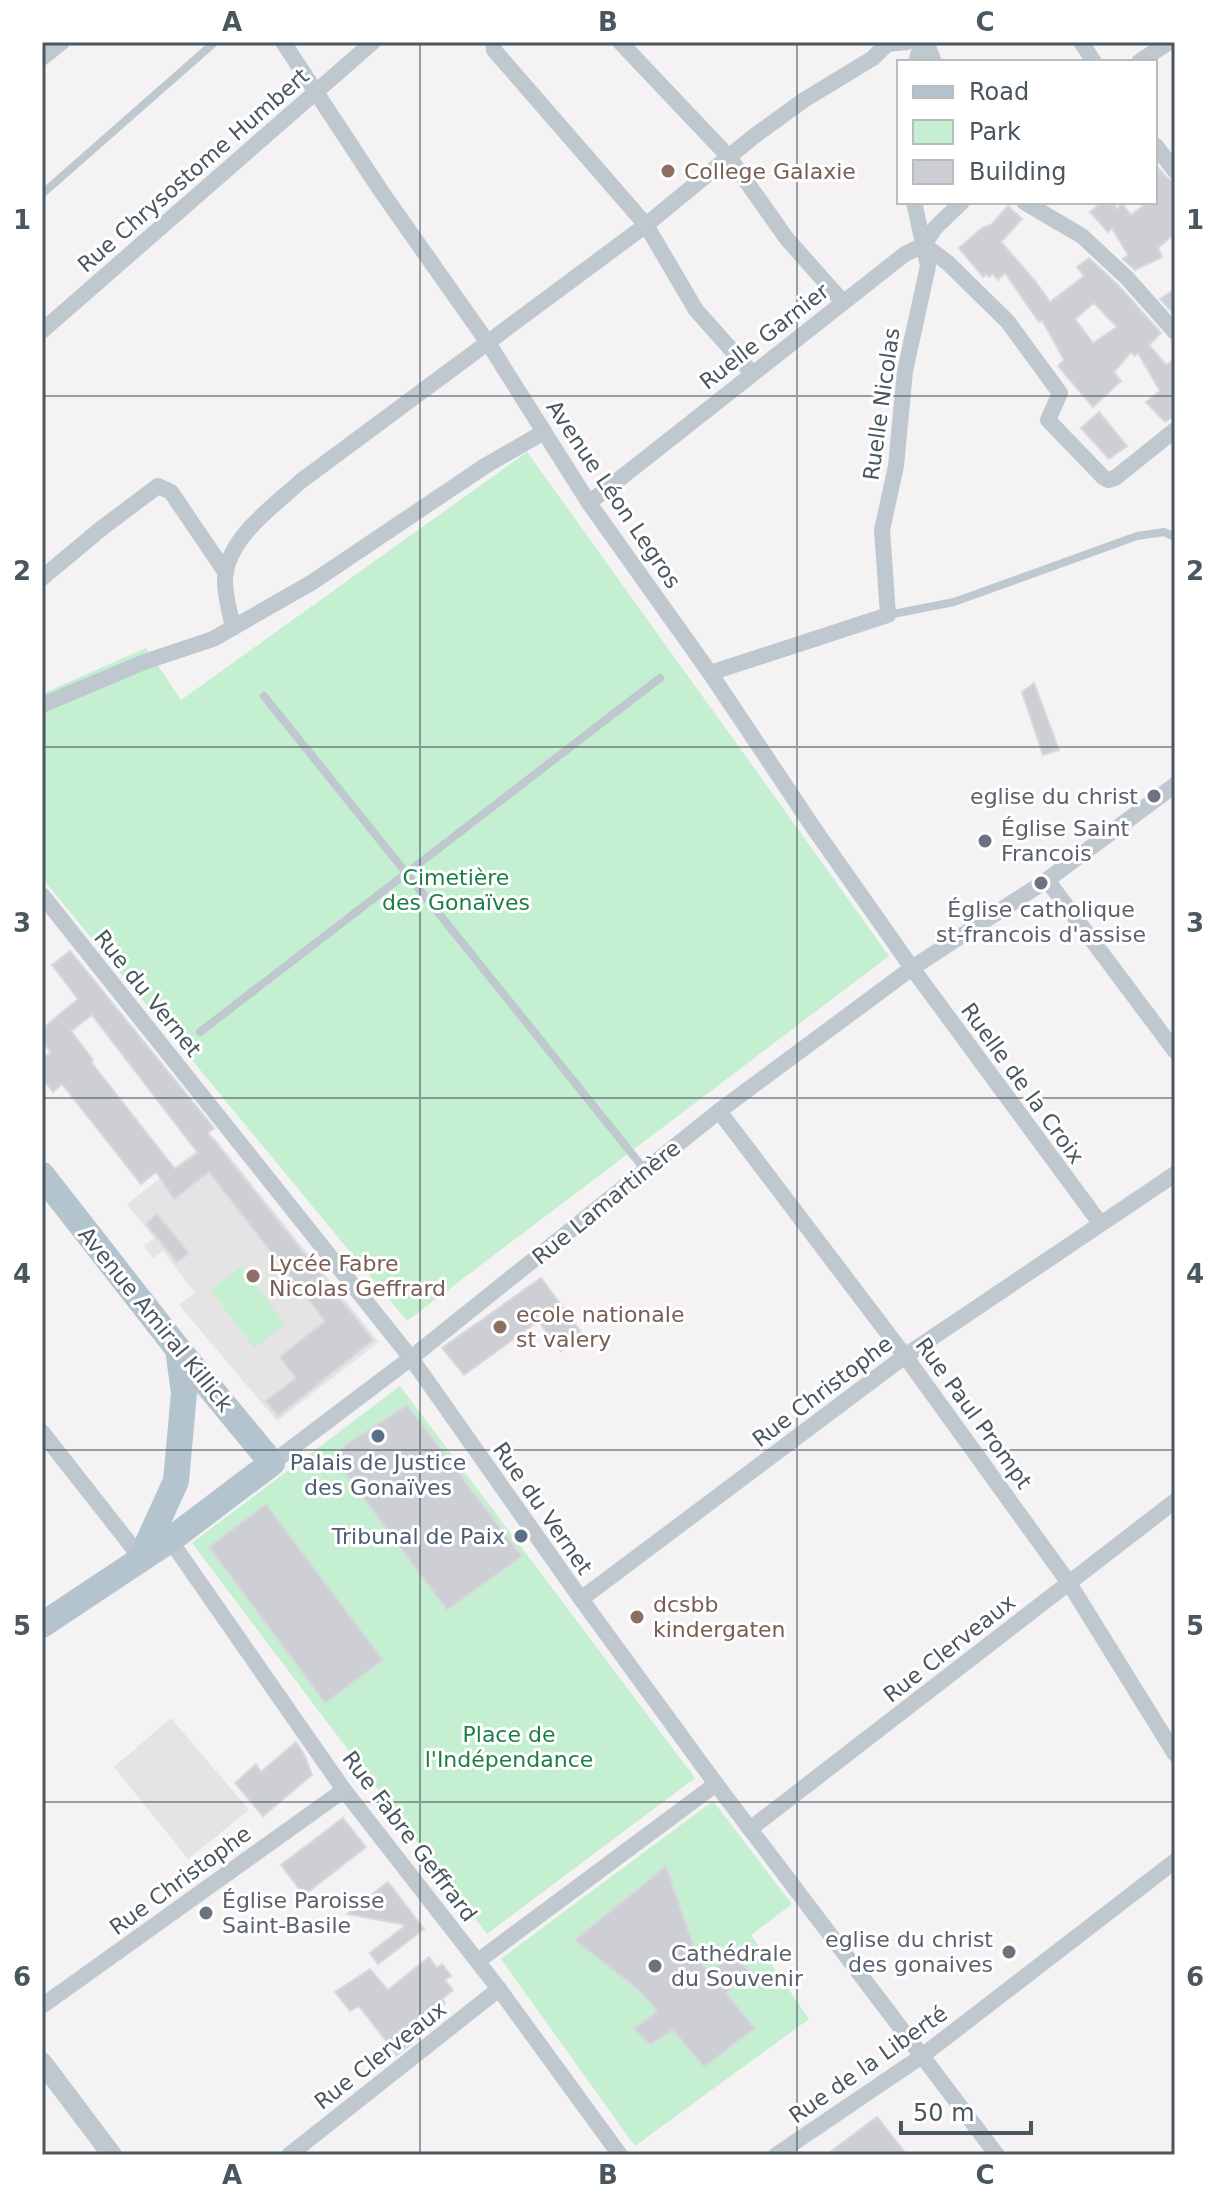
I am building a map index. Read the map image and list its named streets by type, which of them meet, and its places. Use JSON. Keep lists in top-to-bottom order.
{
  "streets": {
    "main road": ["Rue Lamartinère", "Avenue Amiral Killick"],
    "street": [
      "Rue Chrysostome Humbert",
      "Ruelle Garnier",
      "Ruelle Nicolas",
      "Avenue Léon Legros",
      "Rue du Vernet",
      "Ruelle de la Croix",
      "Rue Christophe",
      "Rue Paul Prompt",
      "Rue Clerveaux",
      "Rue Fabre Geffrard",
      "Rue de la Liberté"
    ]
  },
  "crossings": [
    ["Rue Chrysostome Humbert", "Avenue Léon Legros"],
    ["Ruelle Garnier", "Ruelle Nicolas"],
    ["Ruelle Garnier", "Avenue Léon Legros"],
    ["Avenue Léon Legros", "Ruelle de la Croix"],
    ["Avenue Léon Legros", "Rue Lamartinère"],
    ["Rue du Vernet", "Rue Lamartinère"],
    ["Rue du Vernet", "Rue Christophe"],
    ["Rue du Vernet", "Rue Clerveaux"],
    ["Rue du Vernet", "Rue de la Liberté"],
    ["Ruelle de la Croix", "Rue Lamartinère"],
    ["Ruelle de la Croix", "Rue Christophe"],
    ["Rue Lamartinère", "Avenue Amiral Killick"],
    ["Rue Lamartinère", "Rue Paul Prompt"],
    ["Rue Lamartinère", "Rue Fabre Geffrard"],
    ["Rue Christophe", "Rue Paul Prompt"],
    ["Rue Christophe", "Rue Fabre Geffrard"],
    ["Rue Paul Prompt", "Rue Clerveaux"],
    ["Rue Clerveaux", "Rue Fabre Geffrard"]
  ],
  "parks": ["Cimetière des Gonaïves", "Place de l'Indépendance"],
  "places": [
    "College Galaxie",
    "eglise du christ",
    "Église Saint Francois",
    "Église catholique st-francois d'assise",
    "Lycée Fabre Nicolas Geffrard",
    "ecole nationale st valery",
    "Palais de Justice des Gonaïves",
    "Tribunal de Paix",
    "dcsbb kindergaten",
    "Église Paroisse Saint-Basile",
    "eglise du christ des gonaives",
    "Cathédrale du Souvenir"
  ],
  "legend": ["Road", "Park", "Building"],
  "scale_bar": "50 m",
  "grid": {
    "columns": ["A", "B", "C"],
    "rows": [
      "1",
      "2",
      "3",
      "4",
      "5",
      "6"
    ]
  }
}
